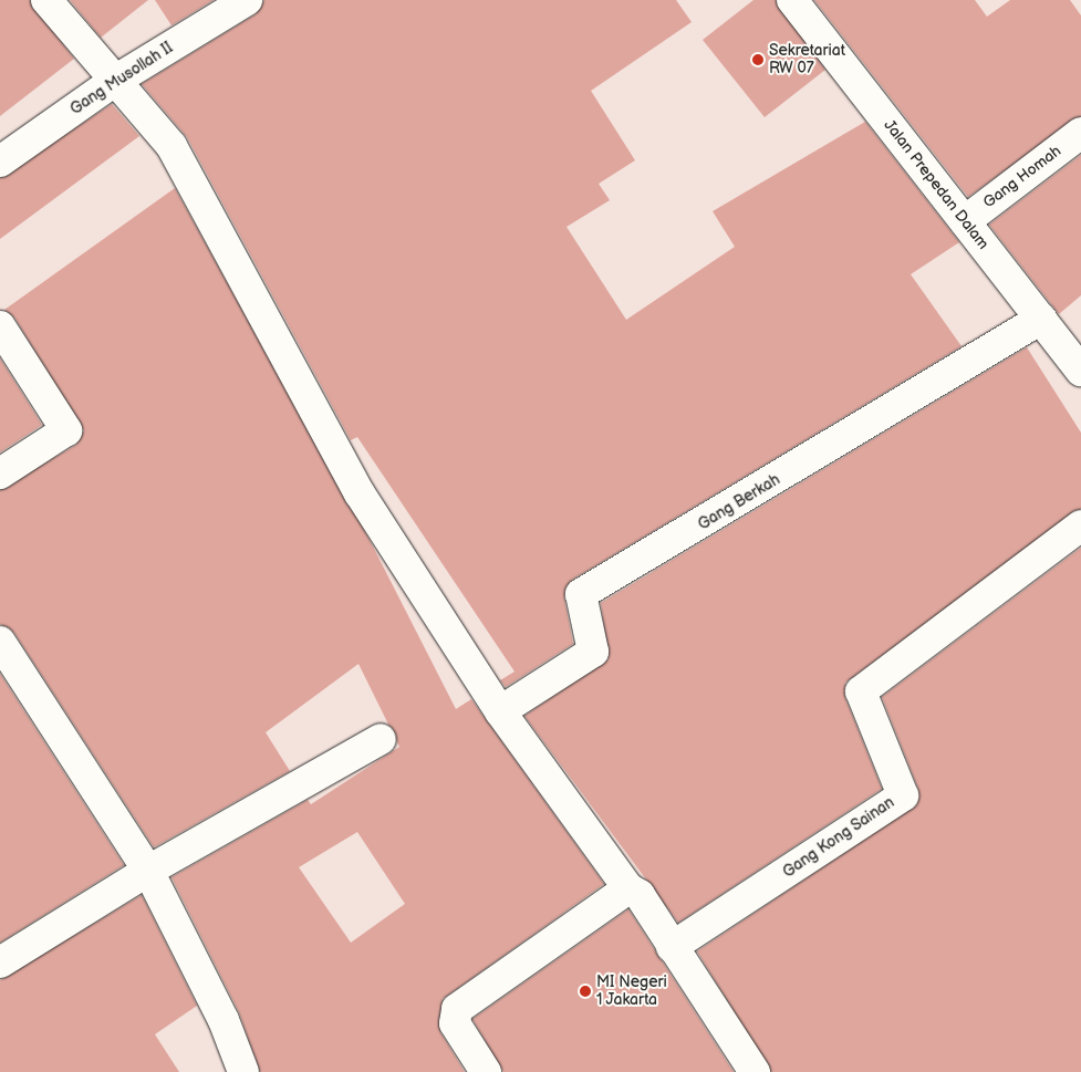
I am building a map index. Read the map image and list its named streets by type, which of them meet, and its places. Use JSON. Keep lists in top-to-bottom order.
{
  "streets": {
    "street": [
      "Gang Musollah II",
      "Gang Homah",
      "Jalan Prepedan Dalam",
      "Gang Berkah",
      "Gang Kong Sainan"
    ]
  },
  "crossings": [
    ["Gang Homah", "Jalan Prepedan Dalam"],
    ["Jalan Prepedan Dalam", "Gang Berkah"]
  ],
  "places": ["Sekretariat RW 07", "MI Negeri 1 Jakarta"]
}
